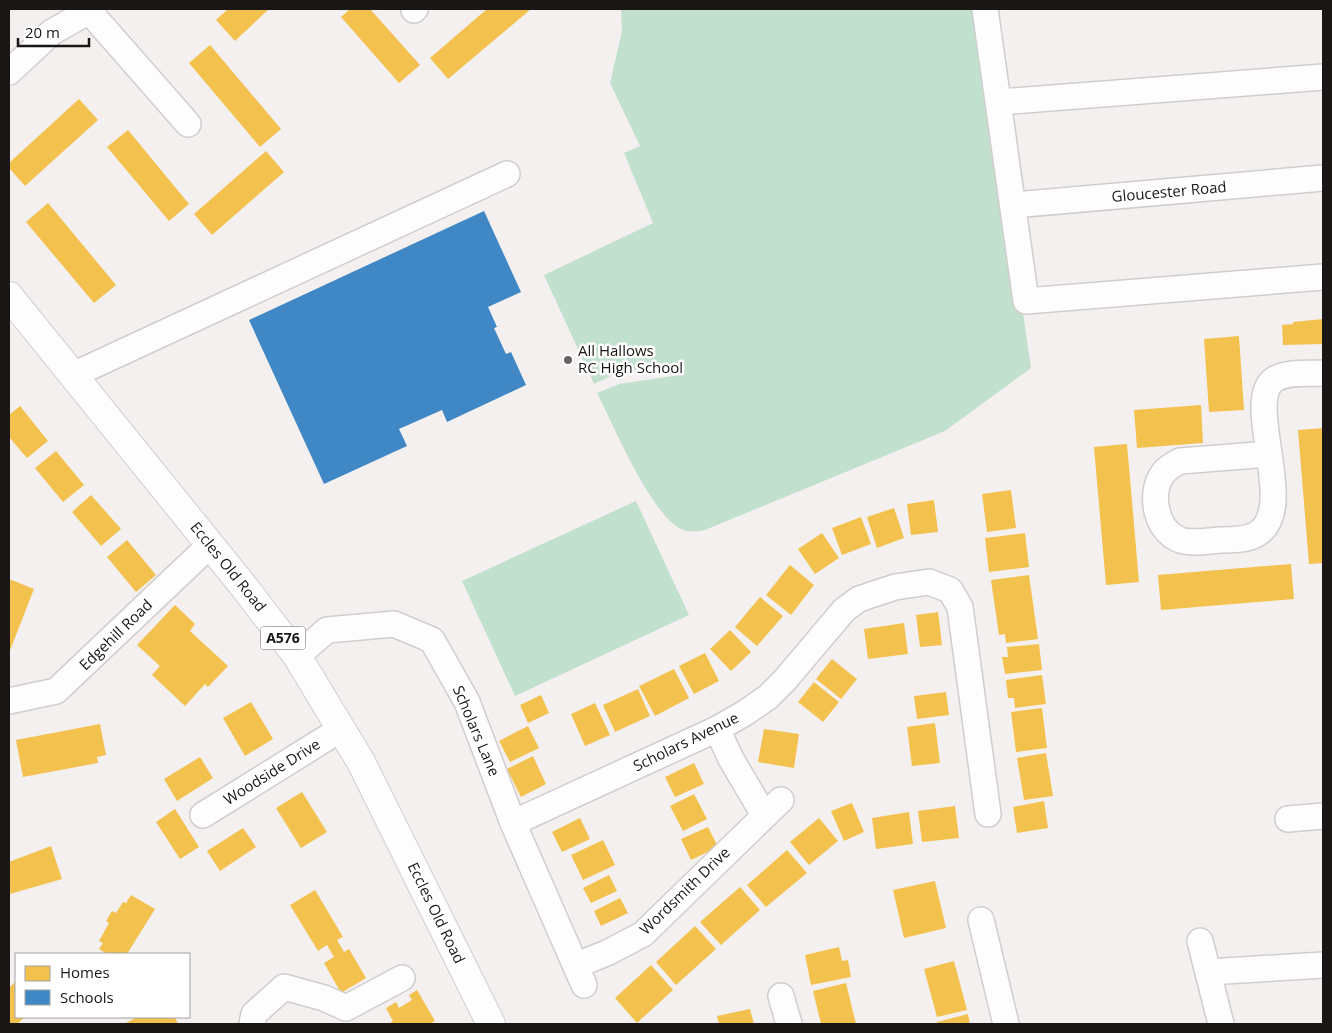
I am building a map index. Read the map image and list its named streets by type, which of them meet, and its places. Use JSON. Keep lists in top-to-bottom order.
{
  "streets": {
    "main road": ["Eccles Old Road", "A576"],
    "street": [
      "Gloucester Road",
      "Edgehill Road",
      "Scholars Lane",
      "Scholars Avenue",
      "Woodside Drive",
      "Wordsmith Drive"
    ]
  },
  "crossings": [
    ["Eccles Old Road", "Edgehill Road"],
    ["Eccles Old Road", "Scholars Lane"],
    ["Eccles Old Road", "Woodside Drive"],
    ["Scholars Lane", "Scholars Avenue"],
    ["Scholars Lane", "Wordsmith Drive"],
    ["Scholars Avenue", "Wordsmith Drive"]
  ],
  "places": ["All Hallows RC High School"],
  "legend": ["Homes", "Schools"],
  "scale_bar": "20 m"
}
